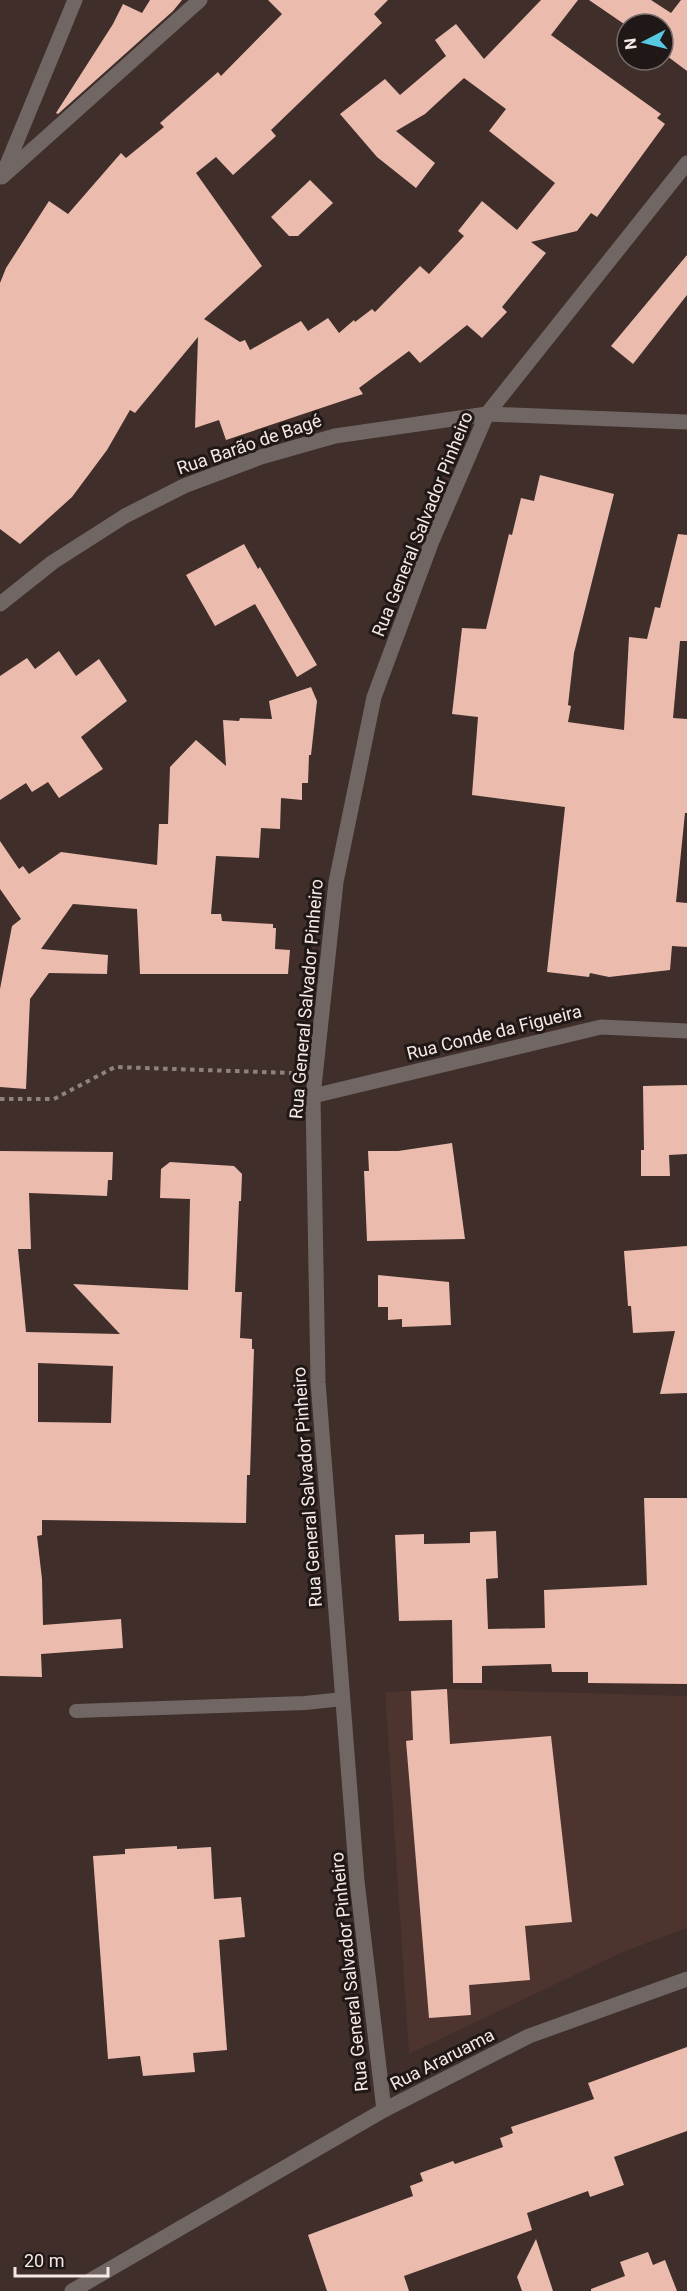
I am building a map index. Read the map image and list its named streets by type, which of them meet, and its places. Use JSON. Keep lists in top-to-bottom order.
{
  "streets": {
    "street": [
      "Rua Barão de Bagé",
      "Rua General Salvador Pinheiro",
      "Rua Conde da Figueira",
      "Rua Araruama"
    ]
  },
  "crossings": [
    ["Rua Barão de Bagé", "Rua General Salvador Pinheiro"],
    ["Rua General Salvador Pinheiro", "Rua Conde da Figueira"],
    ["Rua General Salvador Pinheiro", "Rua Araruama"]
  ],
  "scale_bar": "20 m",
  "north": "left"
}
